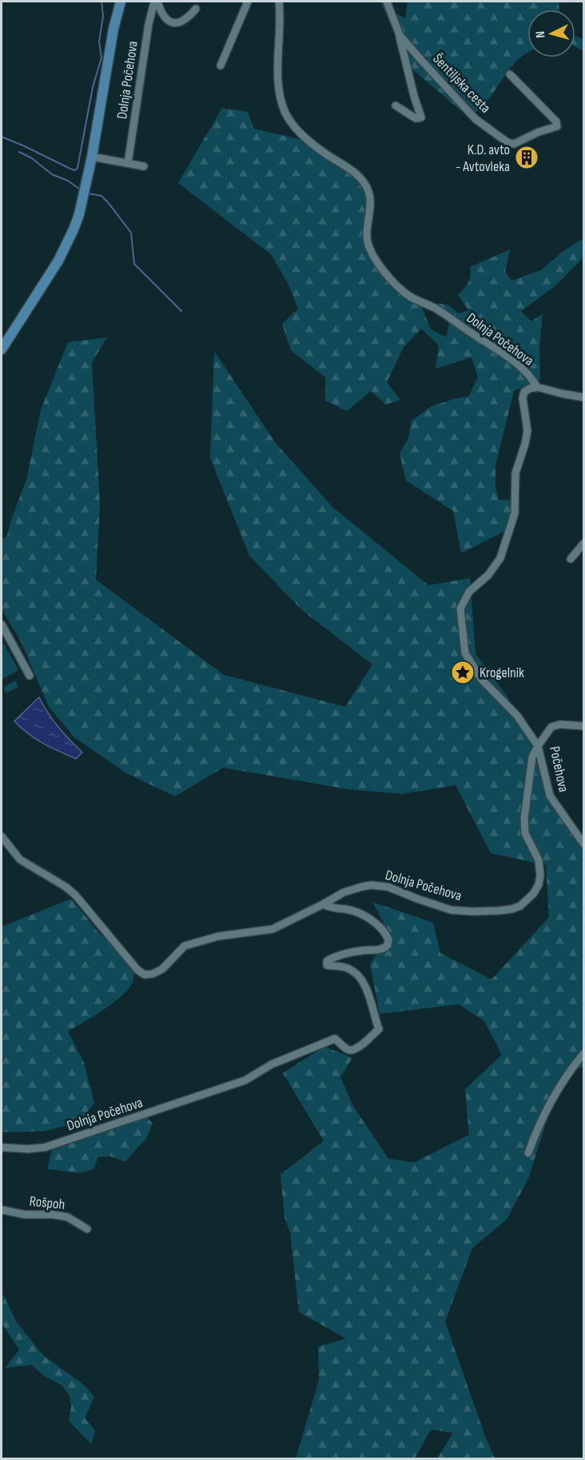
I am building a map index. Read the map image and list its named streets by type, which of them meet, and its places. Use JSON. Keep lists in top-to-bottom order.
{
  "streets": {
    "street": [
      "Dolnja Počehova",
      "Šentiljska cesta",
      "Počehova",
      "Rošpoh"
    ]
  },
  "crossings": [
    ["Dolnja Počehova", "Počehova"]
  ],
  "places": {
    "building": ["K.D. avto - Avtovleka"],
    "place": ["Krogelnik"]
  },
  "north": "left"
}
